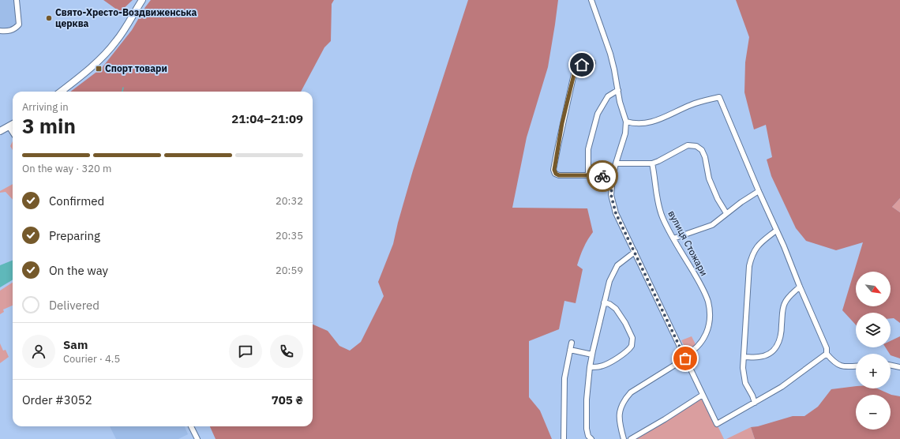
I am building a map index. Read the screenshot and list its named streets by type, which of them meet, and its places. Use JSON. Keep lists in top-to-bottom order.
{
  "streets": {
    "street": ["вулиця Стожари"]
  },
  "places": {
    "other": ["Свято-Хресто-Воздвиженська церква"],
    "transit": ["Спорт товари"]
  },
  "north": "bottom right",
  "page": {
    "heading": ["3 min", "Arriving in", "21:04–21:09"],
    "panel": [
      "Sam",
      "Courier · 4.5",
      "Order #3052",
      "705 ₴"
    ],
    "bar": "On the way · 320 m",
    "list": [
      ["Confirmed", "20:32"],
      ["Preparing", "20:35"],
      ["On the way", "20:59"],
      "Delivered"
    ],
    "map_buttons": ["+", "−"]
  }
}
